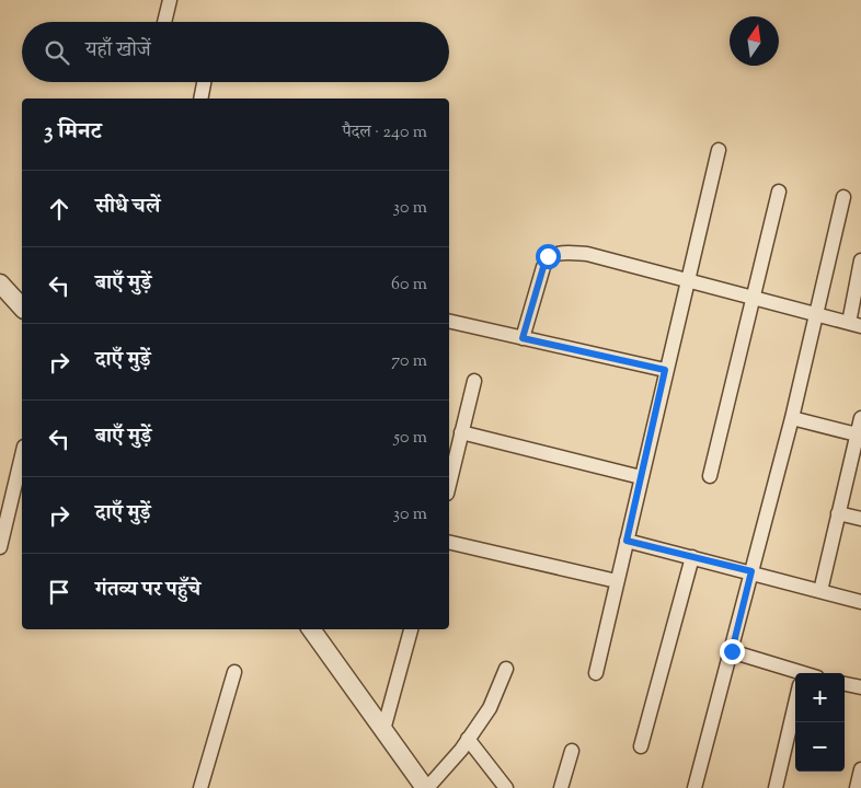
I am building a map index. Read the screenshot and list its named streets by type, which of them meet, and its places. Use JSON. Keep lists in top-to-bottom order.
{
  "north": "top",
  "page": {
    "search": "यहाँ खोजें",
    "heading": ["3 मिनट", "पैदल · 240 m"],
    "list": [
      ["सीधे चलें", "30 m"],
      ["बाएँ मुड़ें", "60 m"],
      ["दाएँ मुड़ें", "70 m"],
      ["बाएँ मुड़ें", "50 m"],
      ["दाएँ मुड़ें", "30 m"],
      "गंतव्य पर पहुँचे"
    ],
    "map_buttons": ["+", "−"]
  }
}
